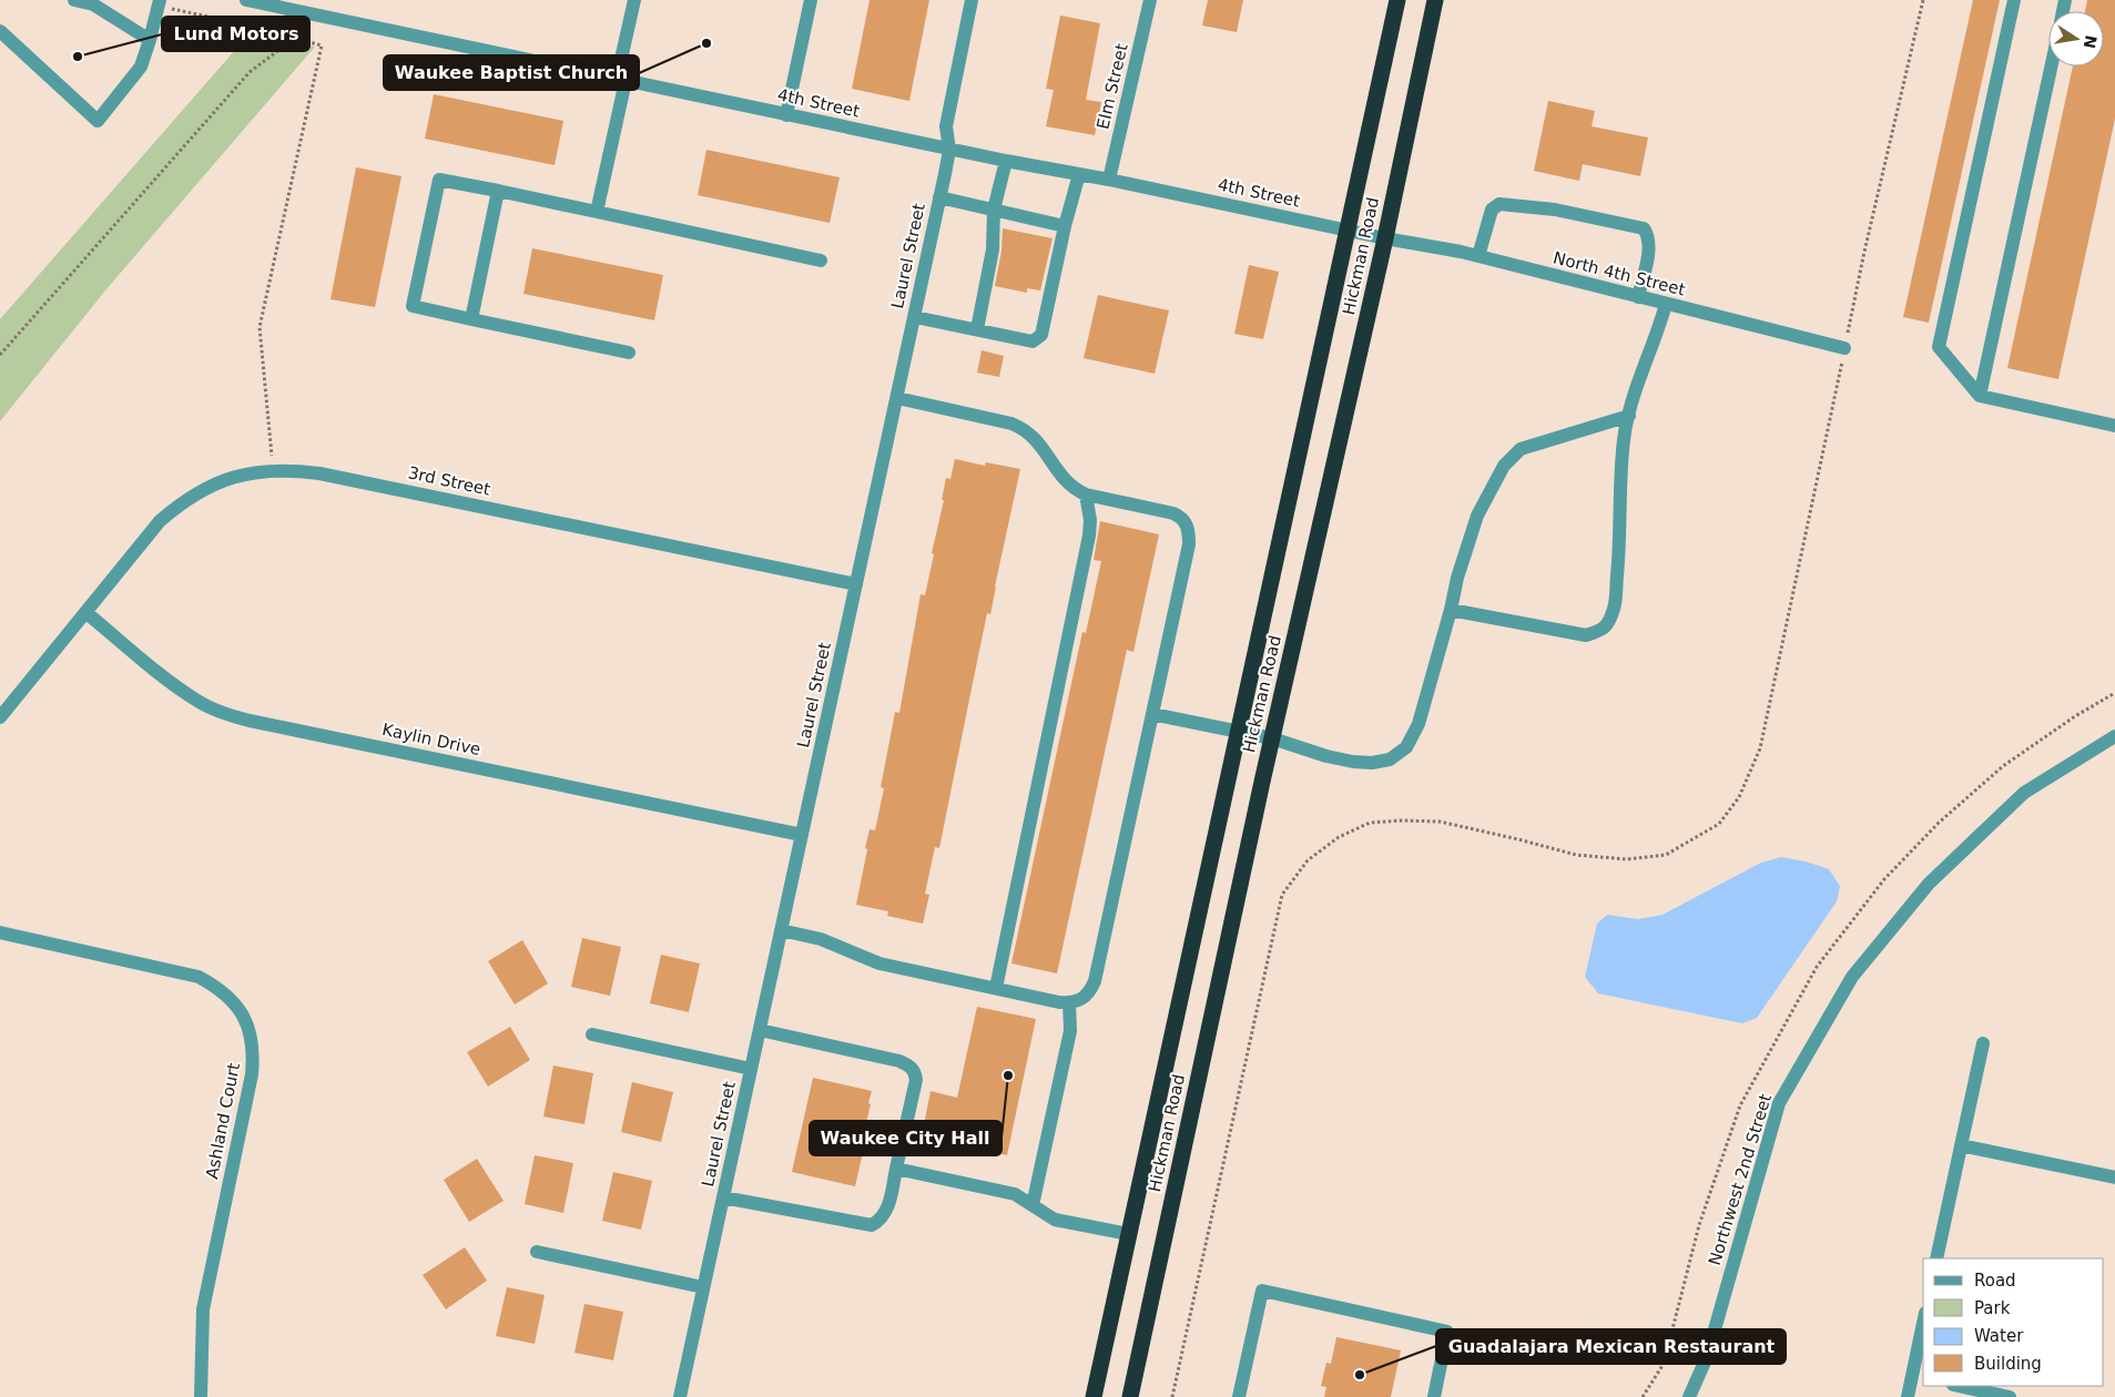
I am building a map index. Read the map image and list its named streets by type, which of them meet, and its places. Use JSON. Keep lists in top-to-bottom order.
{
  "streets": {
    "highway": ["Hickman Road"],
    "street": [
      "Elm Street",
      "4th Street",
      "Laurel Street",
      "North 4th Street",
      "3rd Street",
      "Kaylin Drive",
      "Ashland Court",
      "Northwest 2nd Street"
    ]
  },
  "crossings": [
    ["Elm Street", "4th Street"],
    ["4th Street", "Laurel Street"],
    ["4th Street", "Hickman Road"],
    ["4th Street", "North 4th Street"],
    ["Laurel Street", "3rd Street"],
    ["Laurel Street", "Kaylin Drive"],
    ["Hickman Road", "North 4th Street"],
    ["3rd Street", "Kaylin Drive"]
  ],
  "places": [
    "Waukee Baptist Church",
    "Lund Motors",
    "Waukee City Hall",
    "Guadalajara Mexican Restaurant"
  ],
  "legend": [
    "Road",
    "Park",
    "Water",
    "Building"
  ],
  "north": "right"
}
